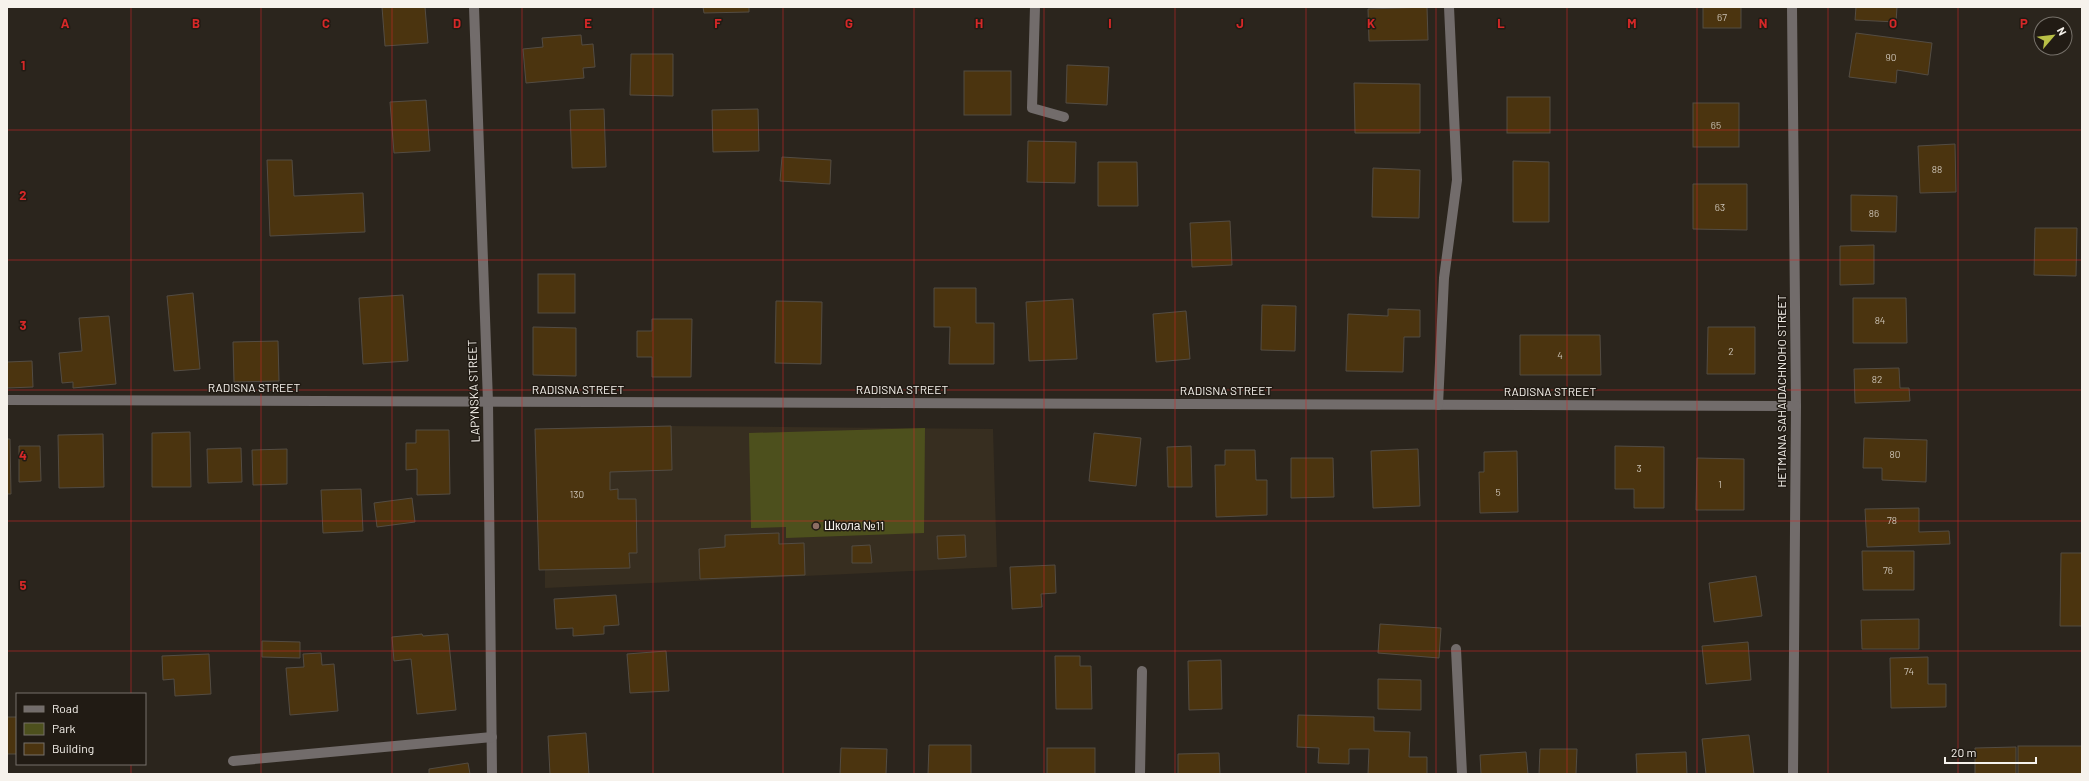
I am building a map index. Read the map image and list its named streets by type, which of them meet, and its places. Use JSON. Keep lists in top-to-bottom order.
{
  "streets": {
    "street": ["RADISNA STREET", "LAPYNSKA STREET", "HETMANA SAHAIDACHNOHO STREET"]
  },
  "crossings": [
    ["RADISNA STREET", "LAPYNSKA STREET"],
    ["RADISNA STREET", "HETMANA SAHAIDACHNOHO STREET"]
  ],
  "places": ["Школа №11"],
  "house_numbers": [
    "67",
    "90",
    "65",
    "88",
    "63",
    "86",
    "84",
    "2",
    "4",
    "82",
    "80",
    "3",
    "1",
    "5",
    "130",
    "78",
    "76",
    "74"
  ],
  "legend": ["Road", "Park", "Building"],
  "scale_bar": "20 m",
  "north": "top right",
  "grid": {
    "columns": [
      "A",
      "B",
      "C",
      "D",
      "E",
      "F",
      "G",
      "H",
      "I",
      "J",
      "K",
      "L",
      "M",
      "N",
      "O",
      "P"
    ],
    "rows": [
      "1",
      "2",
      "3",
      "4",
      "5"
    ]
  }
}
